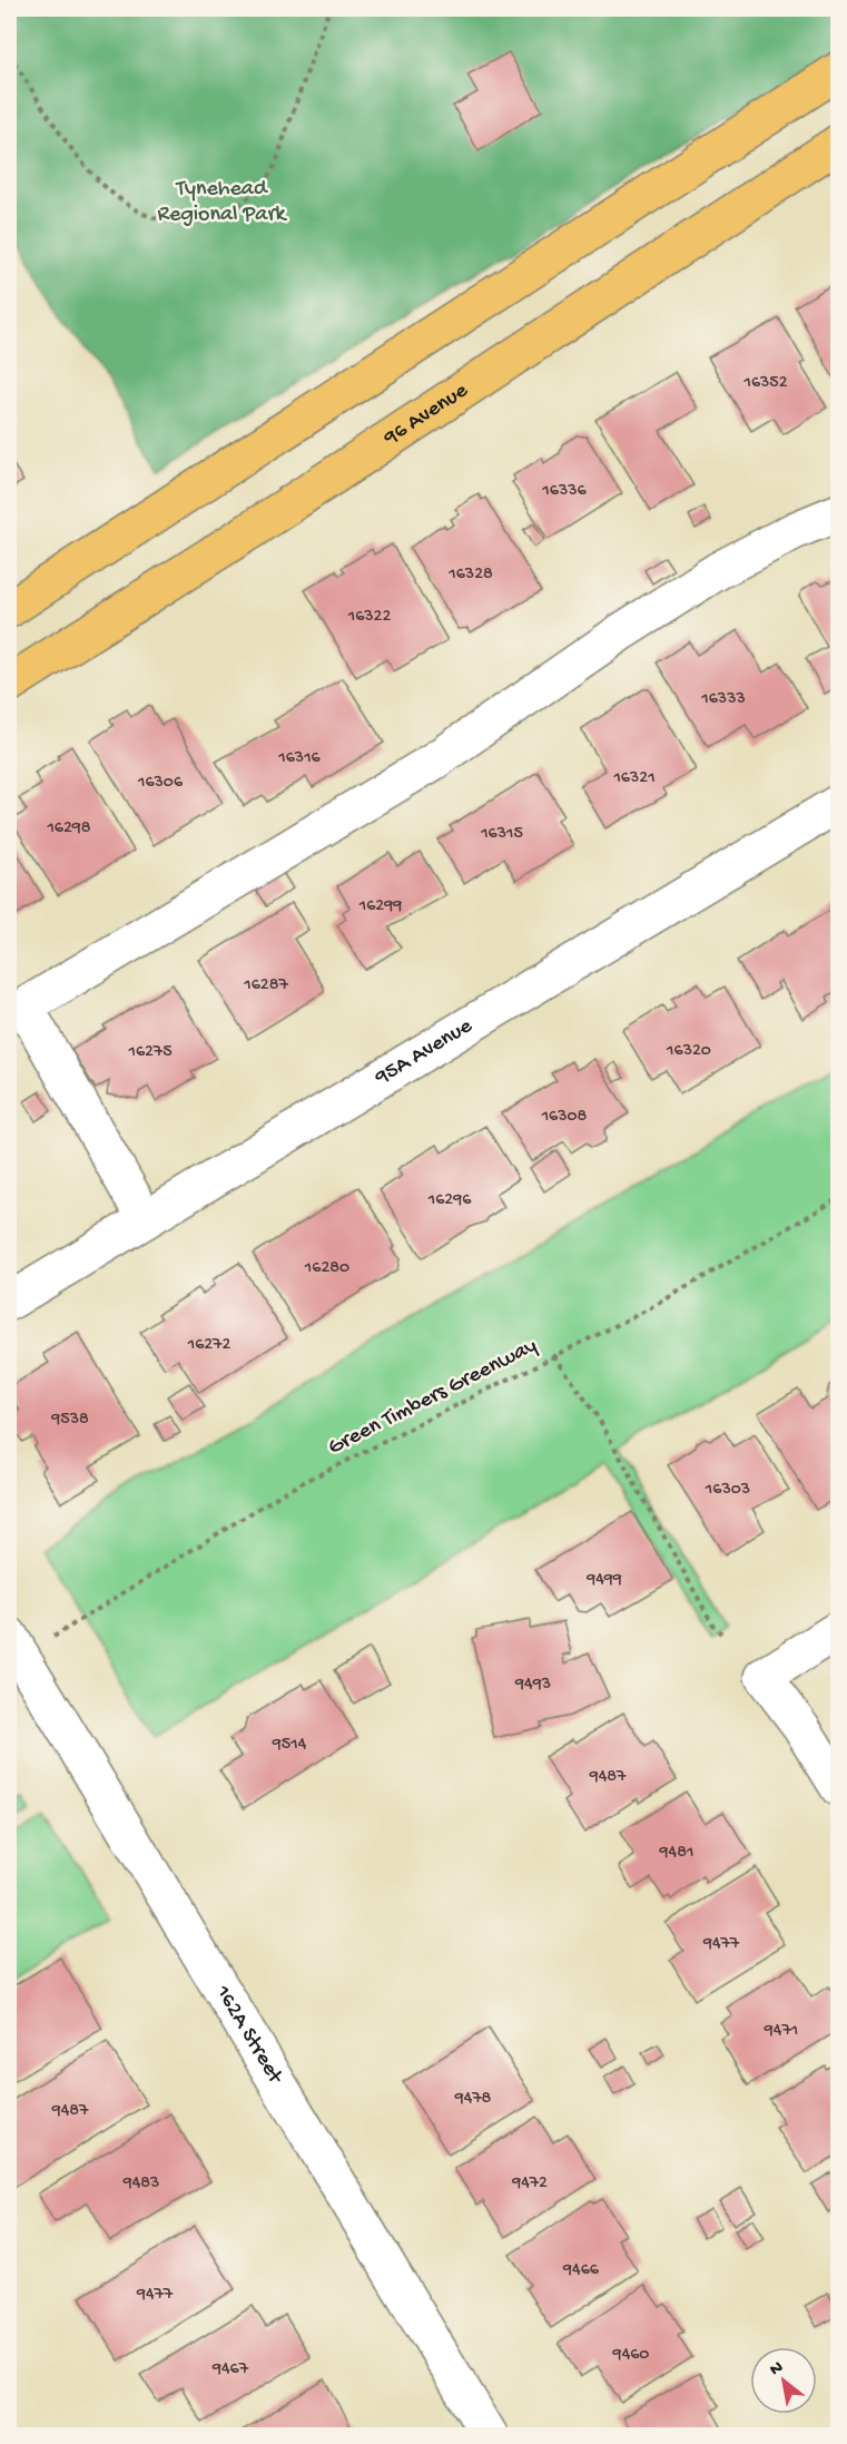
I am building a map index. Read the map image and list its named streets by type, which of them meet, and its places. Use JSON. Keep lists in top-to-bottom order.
{
  "streets": {
    "main road": ["96 Avenue"],
    "street": ["95A Avenue", "162A Street"],
    "path": ["Green Timbers Greenway"]
  },
  "parks": ["Tynehead Regional Park"],
  "house_numbers": [
    "16352",
    "16336",
    "16328",
    "16322",
    "16333",
    "16316",
    "16321",
    "16306",
    "16298",
    "16315",
    "16299",
    "16287",
    "16320",
    "16275",
    "16308",
    "16296",
    "16280",
    "16272",
    "9538",
    "16303",
    "9499",
    "9493",
    "9514",
    "9487",
    "9481",
    "9477",
    "9471",
    "9478",
    "9487",
    "9483",
    "9472",
    "9466",
    "9477",
    "9460",
    "9467"
  ],
  "north": "top left"
}
